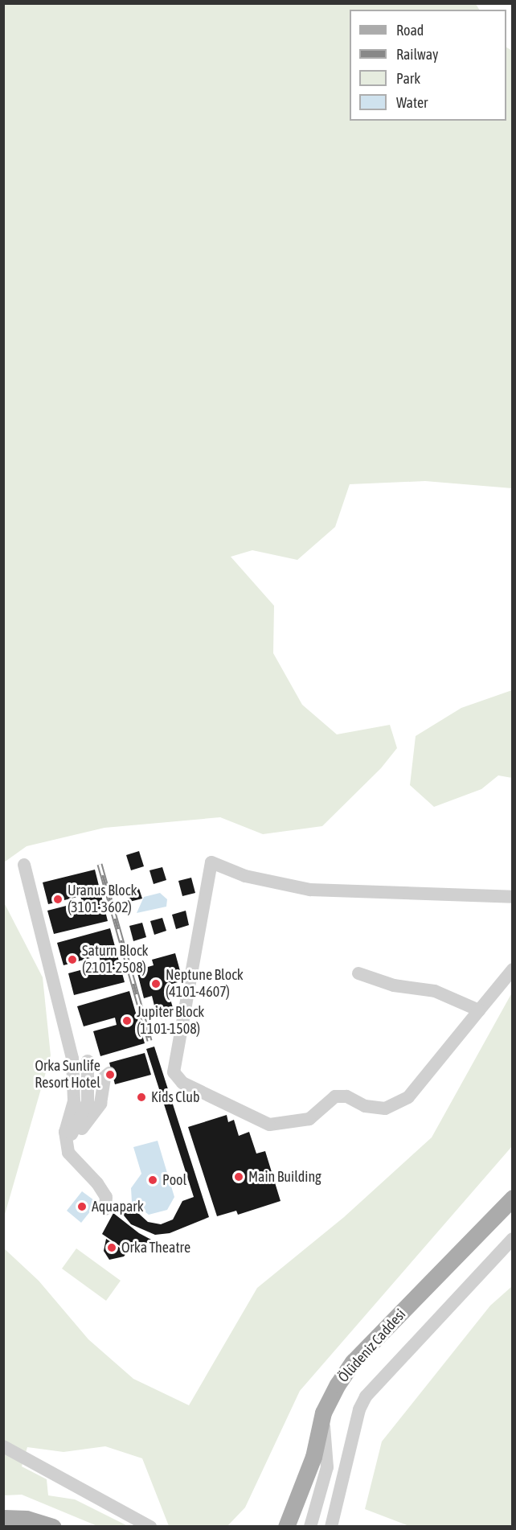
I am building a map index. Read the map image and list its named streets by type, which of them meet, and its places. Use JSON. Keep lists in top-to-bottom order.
{
  "streets": {
    "main road": ["Ölüdeniz Caddesi"]
  },
  "places": [
    "Uranus Block (3101-3602)",
    "Saturn Block (2101-2508)",
    "Neptune Block (4101-4607)",
    "Jupiter Block (1101-1508)",
    "Orka Sunlife Resort Hotel",
    "Kids Club",
    "Main Building",
    "Pool",
    "Aquapark",
    "Orka Theatre"
  ],
  "legend": [
    "Road",
    "Railway",
    "Park",
    "Water"
  ]
}
